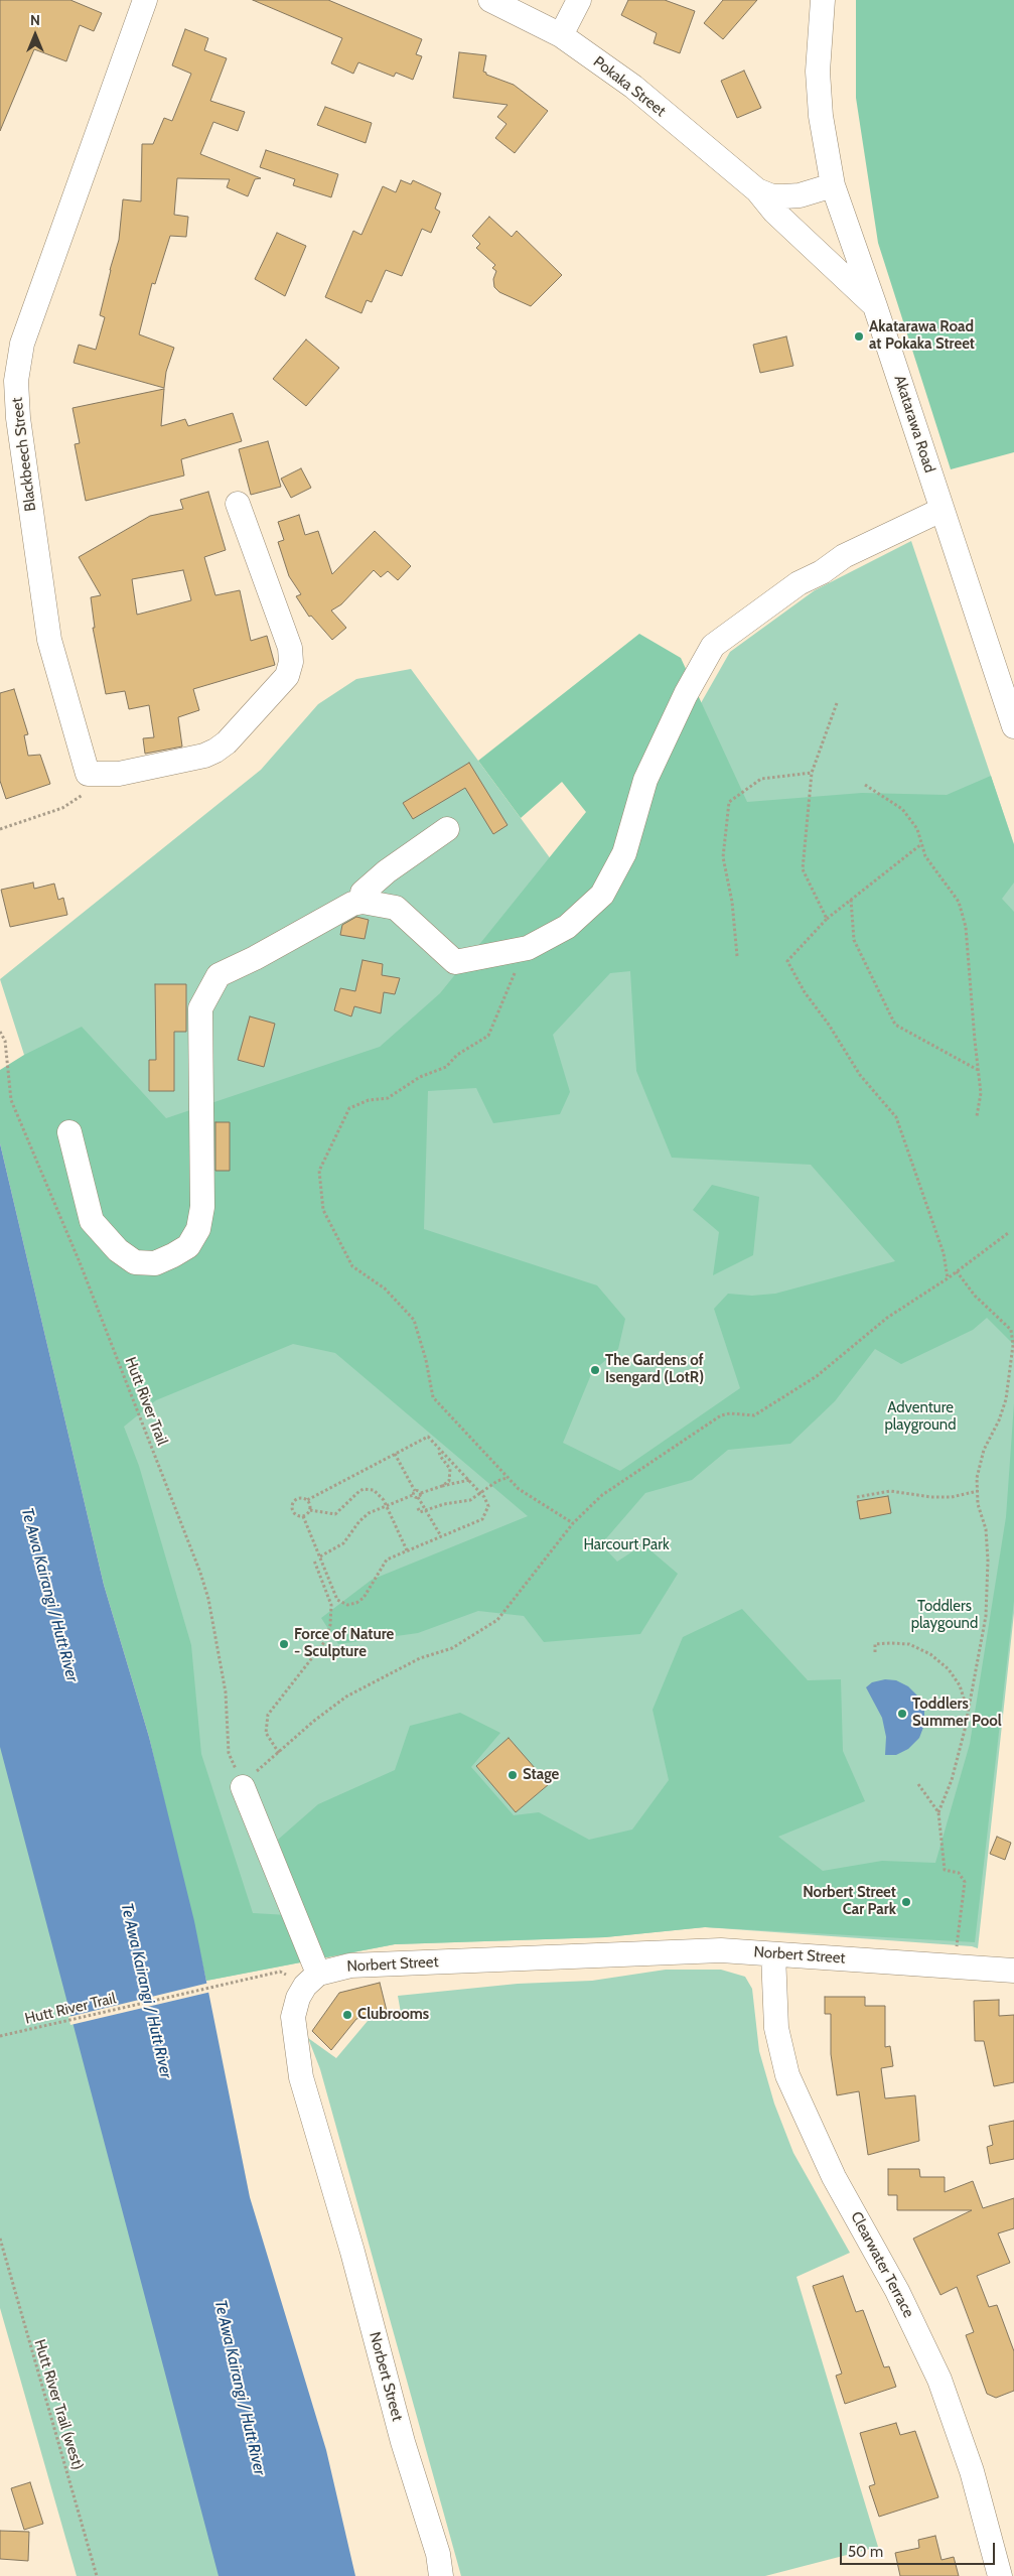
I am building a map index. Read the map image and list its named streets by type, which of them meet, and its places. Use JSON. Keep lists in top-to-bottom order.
{
  "streets": {
    "street": [
      "Pokaka Street",
      "Akatarawa Road",
      "Blackbeech Street",
      "Norbert Street",
      "Clearwater Terrace"
    ],
    "path": ["Hutt River Trail", "Hutt River Trail (west)"]
  },
  "crossings": [
    ["Pokaka Street", "Akatarawa Road"],
    ["Norbert Street", "Clearwater Terrace"]
  ],
  "water": ["Te Awa Kairangi / Hutt River"],
  "parks": ["Adventure playground", "Harcourt Park", "Toddlers playgound"],
  "places": [
    "Akatarawa Road at Pokaka Street",
    "The Gardens of Isengard (LotR)",
    "Force of Nature - Sculpture",
    "Toddlers Summer Pool",
    "Stage",
    "Norbert Street Car Park",
    "Clubrooms"
  ],
  "scale_bar": "50 m",
  "north": "top"
}
